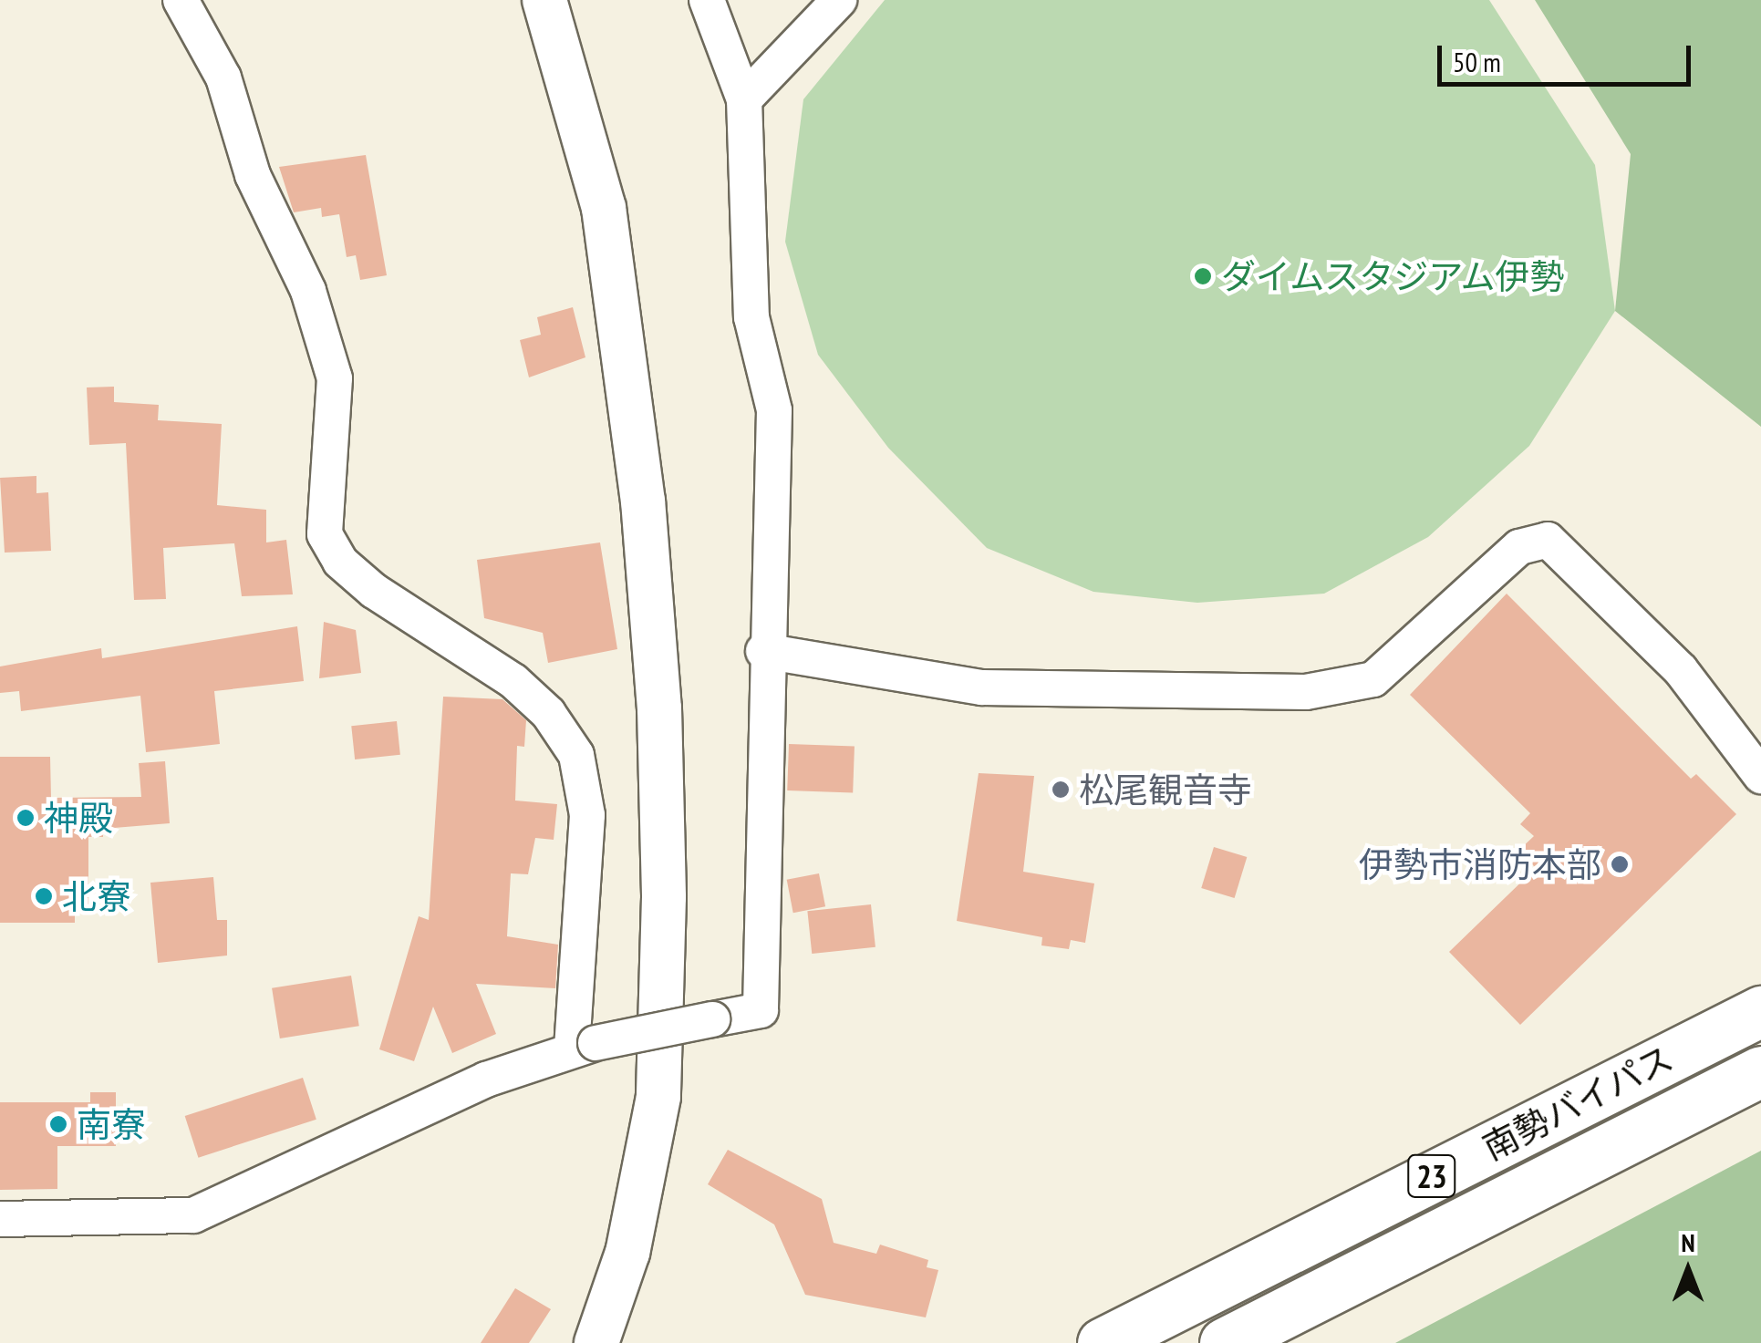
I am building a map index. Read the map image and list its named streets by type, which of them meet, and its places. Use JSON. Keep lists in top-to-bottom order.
{
  "streets": {
    "highway": ["南勢バイパス", "23"]
  },
  "places": [
    "ダイムスタジアム伊勢",
    "松尾観音寺",
    "神殿",
    "伊勢市消防本部",
    "北寮",
    "南寮"
  ],
  "scale_bar": "50 m",
  "north": "top"
}
